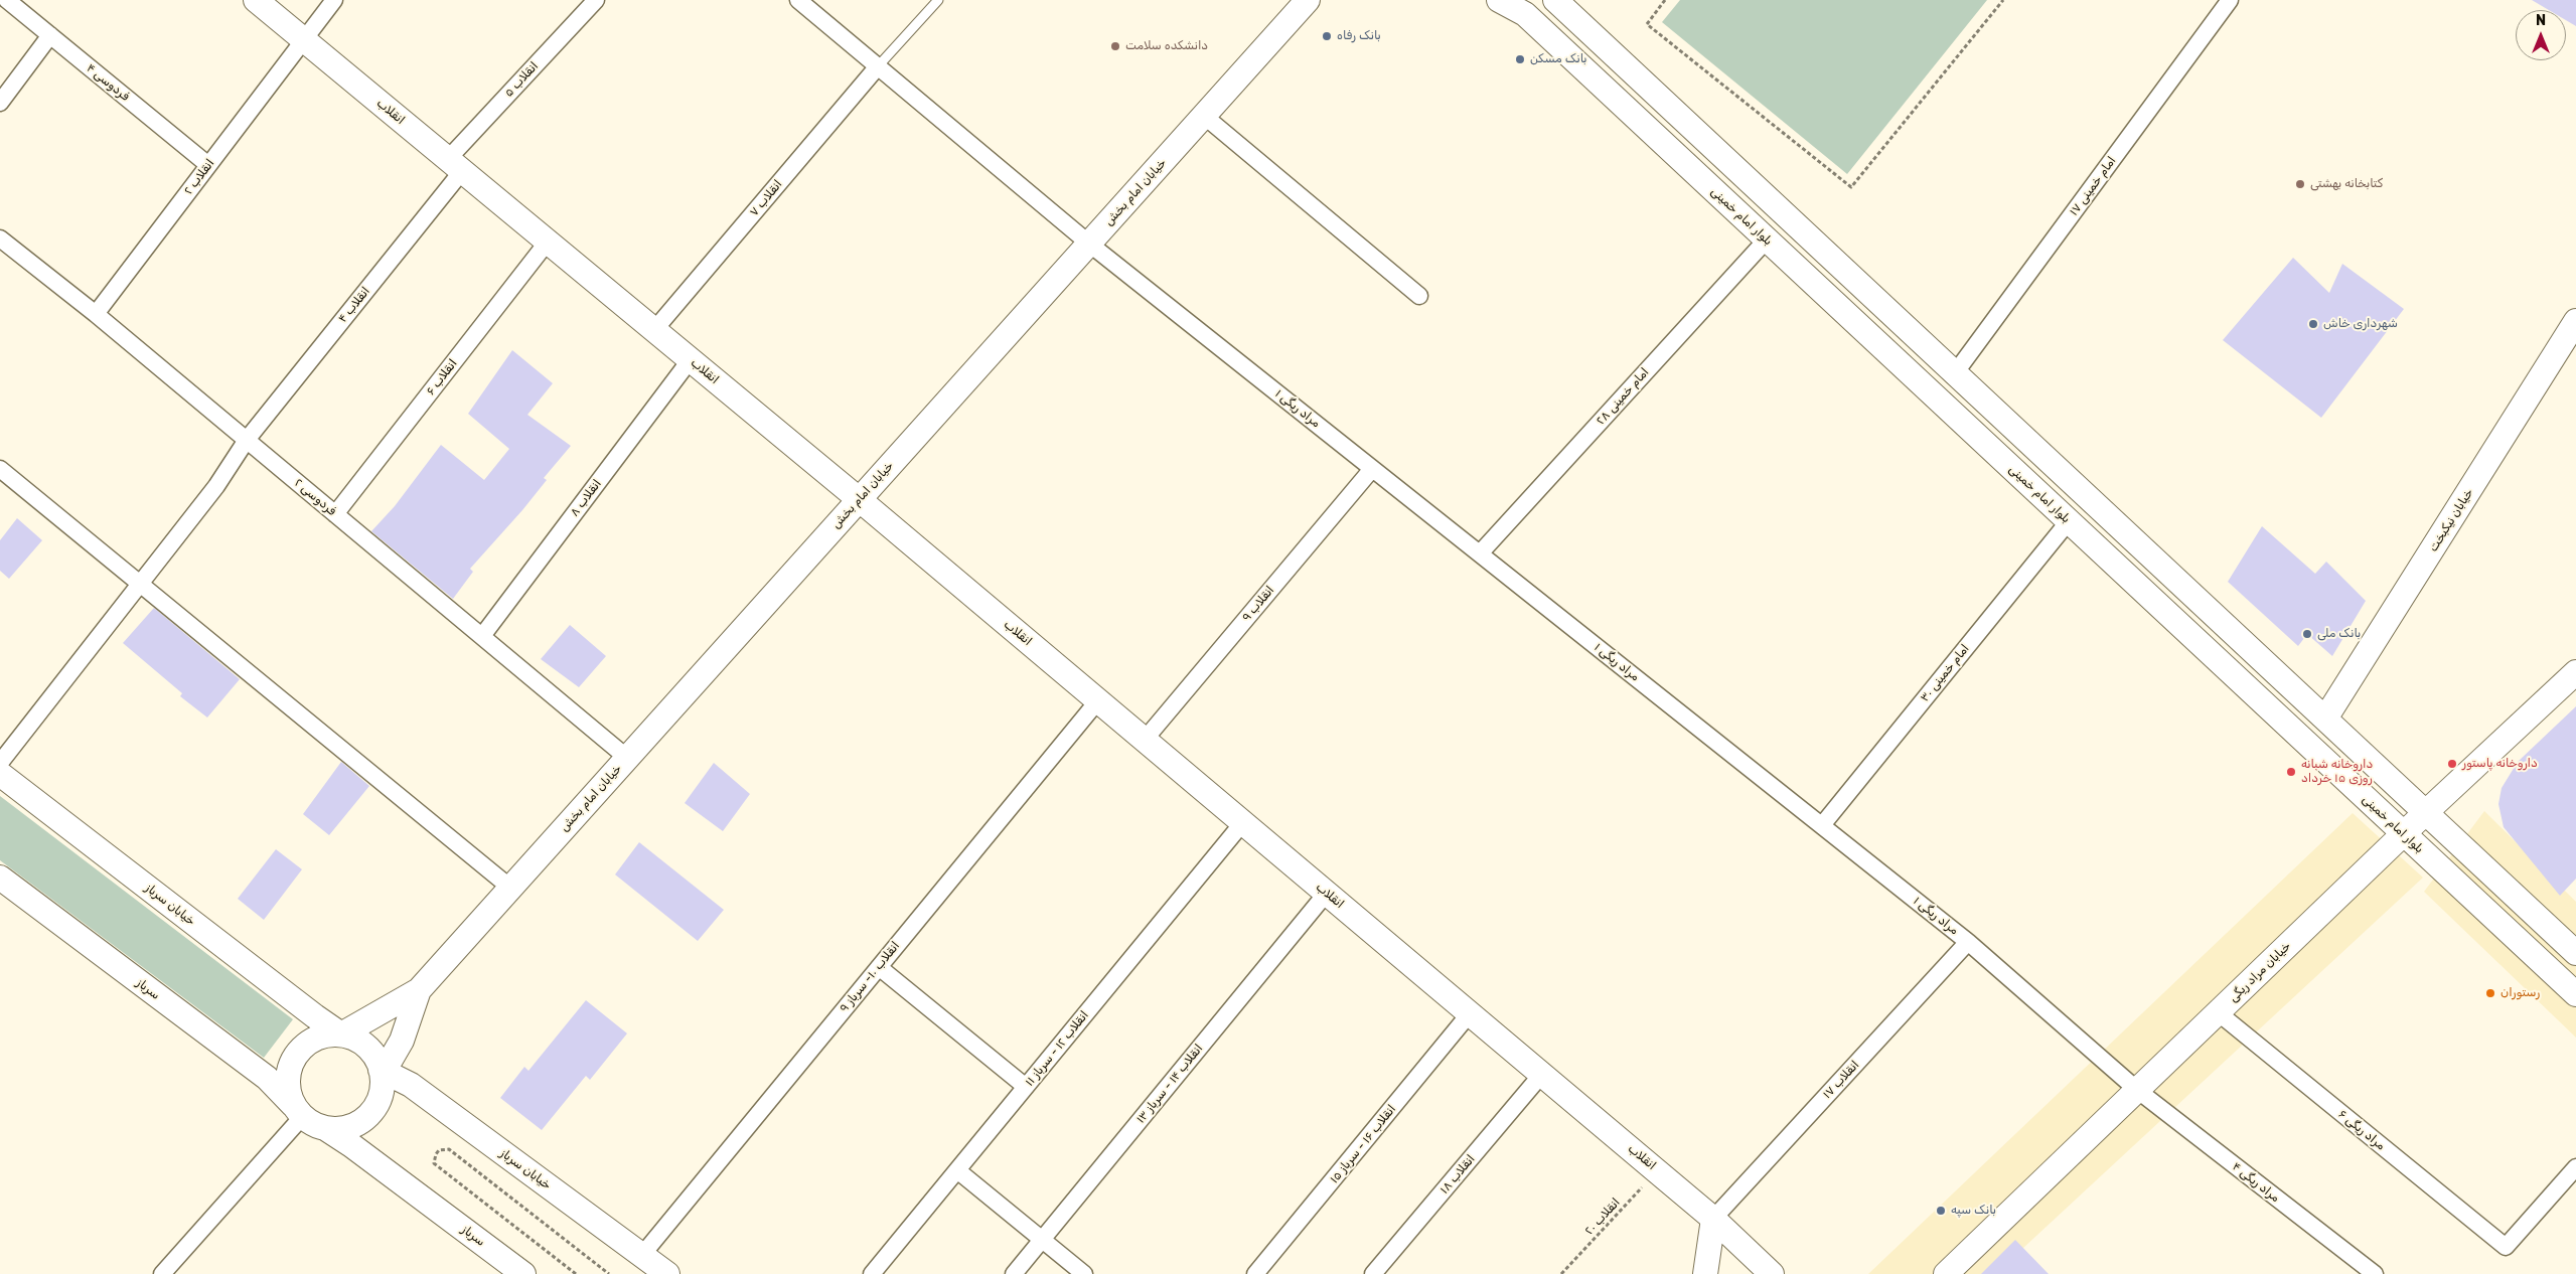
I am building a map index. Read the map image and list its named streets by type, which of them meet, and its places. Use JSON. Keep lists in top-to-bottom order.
{
  "streets": {
    "main road": [
      "انقلاب",
      "خیابان امام بخش",
      "بلوار امام خمینی",
      "خیابان نیکبخت",
      "خیابان سرباز",
      "خیابان مراد ریگی",
      "سرباز"
    ],
    "street": [
      "انقلاب ۵",
      "فردوسی ۴",
      "انقلاب ۲",
      "امام خمینی ۱۷",
      "انقلاب ۷",
      "انقلاب ۴",
      "انقلاب ۶",
      "امام خمینی ۲۸",
      "مراد ریگی ۱",
      "فردوسی ۲",
      "انقلاب ۸",
      "انقلاب ۹",
      "امام خمینی ۳۰",
      "انقلاب ۱۰- سرباز ۹",
      "انقلاب ۱۲ - سرباز ۱۱",
      "انقلاب ۱۷",
      "انقلاب ۱۴ - سرباز ۱۳",
      "مراد ریگی ۶",
      "انقلاب ۱۶ - سرباز ۱۵",
      "انقلاب ۱۸",
      "مراد ریگی ۴"
    ],
    "path": ["انقلاب ۲۰"]
  },
  "crossings": [
    ["انقلاب ۵", "انقلاب"],
    ["انقلاب ۵", "انقلاب ۴"],
    ["فردوسی ۴", "انقلاب ۲"],
    ["انقلاب", "انقلاب ۲"],
    ["انقلاب", "خیابان امام بخش"],
    ["انقلاب", "انقلاب ۷"],
    ["انقلاب", "انقلاب ۴"],
    ["انقلاب", "انقلاب ۶"],
    ["انقلاب", "انقلاب ۸"],
    ["انقلاب", "انقلاب ۹"],
    ["انقلاب", "انقلاب ۱۰- سرباز ۹"],
    ["انقلاب", "انقلاب ۱۲ - سرباز ۱۱"],
    ["انقلاب", "انقلاب ۱۷"],
    ["انقلاب", "انقلاب ۱۴ - سرباز ۱۳"],
    ["انقلاب", "انقلاب ۱۶ - سرباز ۱۵"],
    ["انقلاب", "انقلاب ۱۸"],
    ["انقلاب", "انقلاب ۲۰"],
    ["انقلاب ۲", "فردوسی ۲"],
    ["خیابان امام بخش", "مراد ریگی ۱"],
    ["خیابان امام بخش", "فردوسی ۲"],
    ["انقلاب ۷", "مراد ریگی ۱"],
    ["بلوار امام خمینی", "امام خمینی ۲۸"],
    ["بلوار امام خمینی", "امام خمینی ۳۰"],
    ["بلوار امام خمینی", "خیابان مراد ریگی"],
    ["انقلاب ۴", "فردوسی ۲"],
    ["انقلاب ۶", "فردوسی ۲"],
    ["امام خمینی ۲۸", "مراد ریگی ۱"],
    ["مراد ریگی ۱", "انقلاب ۹"],
    ["مراد ریگی ۱", "امام خمینی ۳۰"],
    ["مراد ریگی ۱", "خیابان مراد ریگی"],
    ["مراد ریگی ۱", "انقلاب ۱۷"],
    ["مراد ریگی ۱", "مراد ریگی ۴"],
    ["فردوسی ۲", "انقلاب ۸"],
    ["خیابان سرباز", "انقلاب ۱۰- سرباز ۹"],
    ["خیابان سرباز", "سرباز"],
    ["خیابان مراد ریگی", "مراد ریگی ۶"],
    ["خیابان مراد ریگی", "مراد ریگی ۴"]
  ],
  "places": [
    "بانک رفاه",
    "دانشکده سلامت",
    "بانک مسکن",
    "کتابخانه بهشتی",
    "شهرداری خاش",
    "بانک ملی",
    "داروخانه پاستور",
    "داروخانه شبانه روزی ۱۵ خرداد",
    "رستوران",
    "بانک سپه"
  ],
  "north": "top"
}
